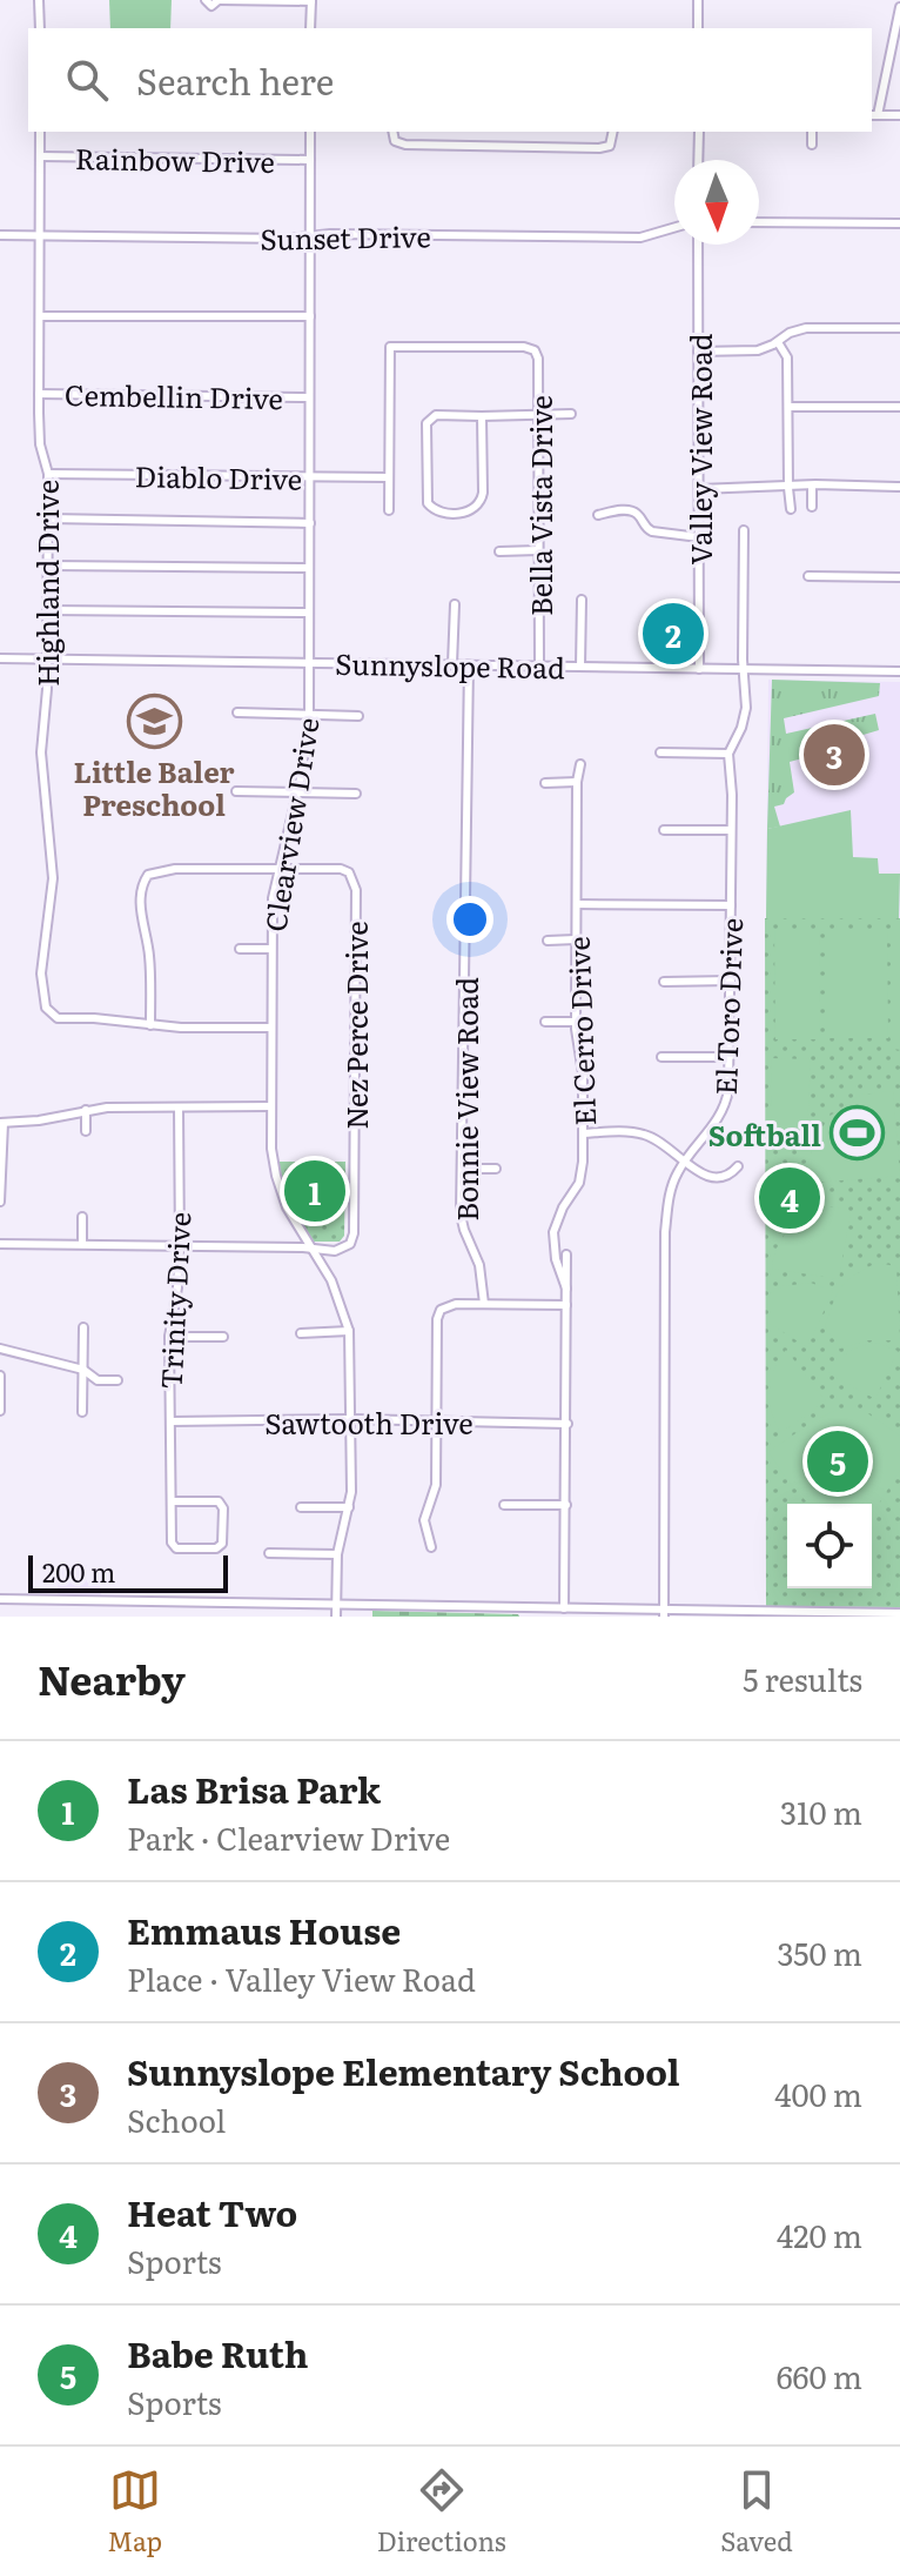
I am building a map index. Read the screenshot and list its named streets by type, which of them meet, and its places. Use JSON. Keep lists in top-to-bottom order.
{
  "streets": {
    "street": [
      "Rainbow Drive",
      "Sunset Drive",
      "Cembellin Drive",
      "Valley View Road",
      "Diablo Drive",
      "Bella Vista Drive",
      "Highland Drive",
      "Sunnyslope Road",
      "Clearview Drive",
      "El Toro Drive",
      "Nez Perce Drive",
      "El Cerro Drive",
      "Bonnie View Road",
      "Trinity Drive",
      "Sawtooth Drive"
    ]
  },
  "crossings": [
    ["Rainbow Drive", "Highland Drive"],
    ["Rainbow Drive", "Clearview Drive"],
    ["Sunset Drive", "Highland Drive"],
    ["Sunset Drive", "Clearview Drive"],
    ["Cembellin Drive", "Highland Drive"],
    ["Cembellin Drive", "Clearview Drive"],
    ["Valley View Road", "Sunnyslope Road"],
    ["Diablo Drive", "Bella Vista Drive"],
    ["Diablo Drive", "Highland Drive"],
    ["Diablo Drive", "Clearview Drive"],
    ["Bella Vista Drive", "Sunnyslope Road"],
    ["Highland Drive", "Sunnyslope Road"],
    ["Sunnyslope Road", "Clearview Drive"],
    ["Sunnyslope Road", "El Toro Drive"],
    ["Sunnyslope Road", "Bonnie View Road"],
    ["Clearview Drive", "Nez Perce Drive"],
    ["Clearview Drive", "Sawtooth Drive"],
    ["El Cerro Drive", "Sawtooth Drive"],
    ["Trinity Drive", "Sawtooth Drive"]
  ],
  "places": {
    "school or university": ["Little Baler Preschool"],
    "sports": ["Softball"]
  },
  "scale_bar": "200 m",
  "north": "bottom",
  "page": {
    "search": "Search here",
    "pins": [
      "2",
      "3",
      "1",
      "4",
      "5"
    ],
    "scale": "200 m",
    "heading": ["Nearby", "5 results"],
    "list": [
      {
        "mark": "1",
        "name": "Las Brisa Park",
        "note": "Park · Clearview Drive",
        "value": "310 m"
      },
      {
        "mark": "2",
        "name": "Emmaus House",
        "note": "Place · Valley View Road",
        "value": "350 m"
      },
      {
        "mark": "3",
        "name": "Sunnyslope Elementary School",
        "note": "School",
        "value": "400 m"
      },
      {
        "mark": "4",
        "name": "Heat Two",
        "note": "Sports",
        "value": "420 m"
      },
      {
        "mark": "5",
        "name": "Babe Ruth",
        "note": "Sports",
        "value": "660 m"
      }
    ],
    "nav": ["Map", "Directions", "Saved"]
  }
}
